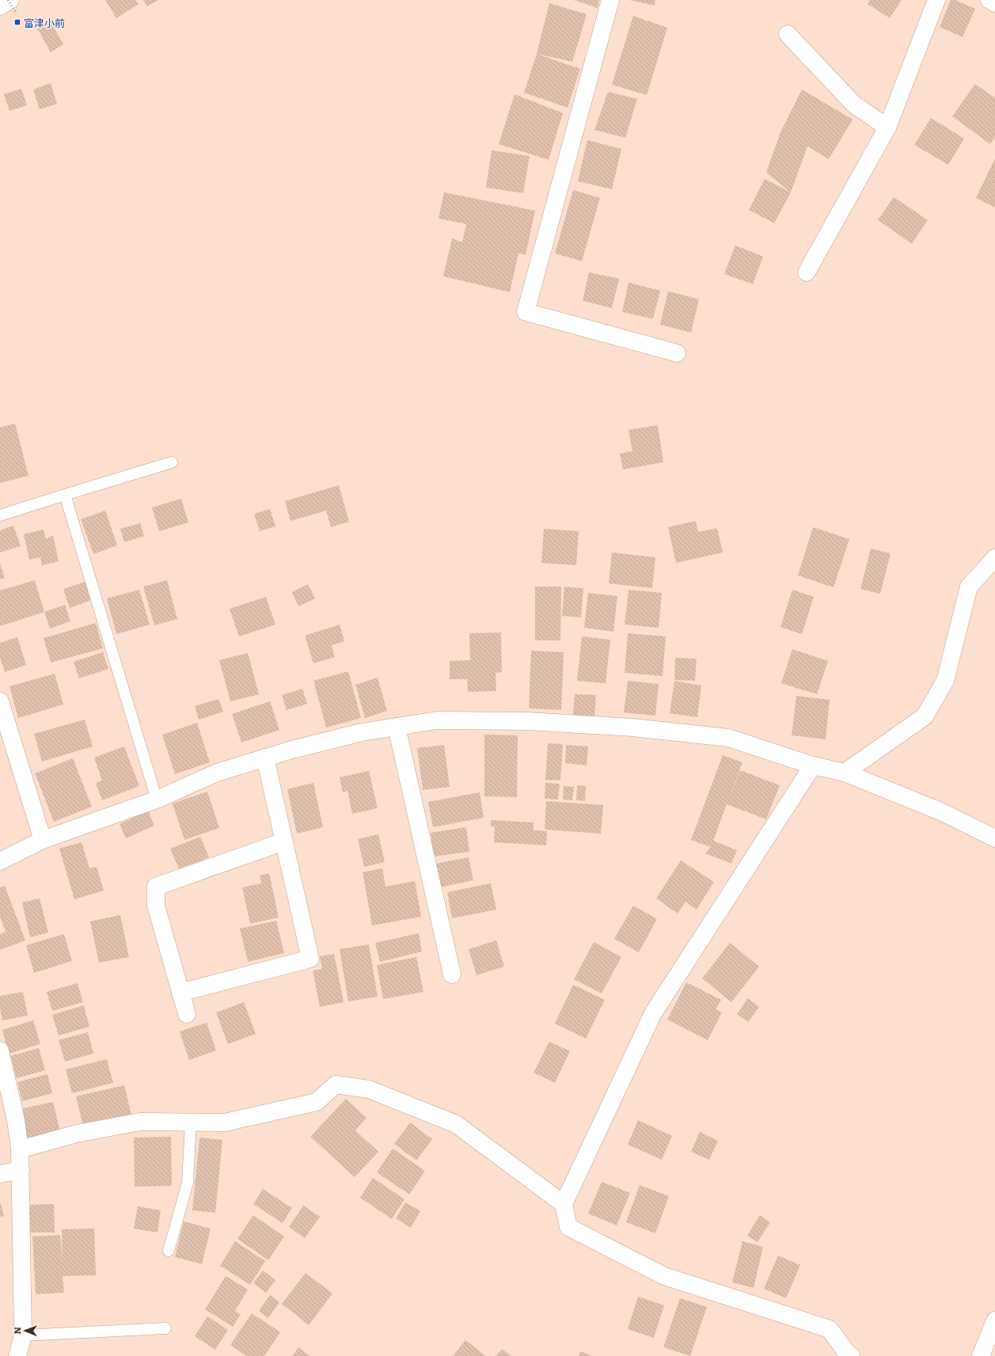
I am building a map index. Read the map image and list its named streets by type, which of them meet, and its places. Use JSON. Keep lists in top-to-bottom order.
{
  "places": {
    "transit": ["富津小前"]
  },
  "north": "left"
}
